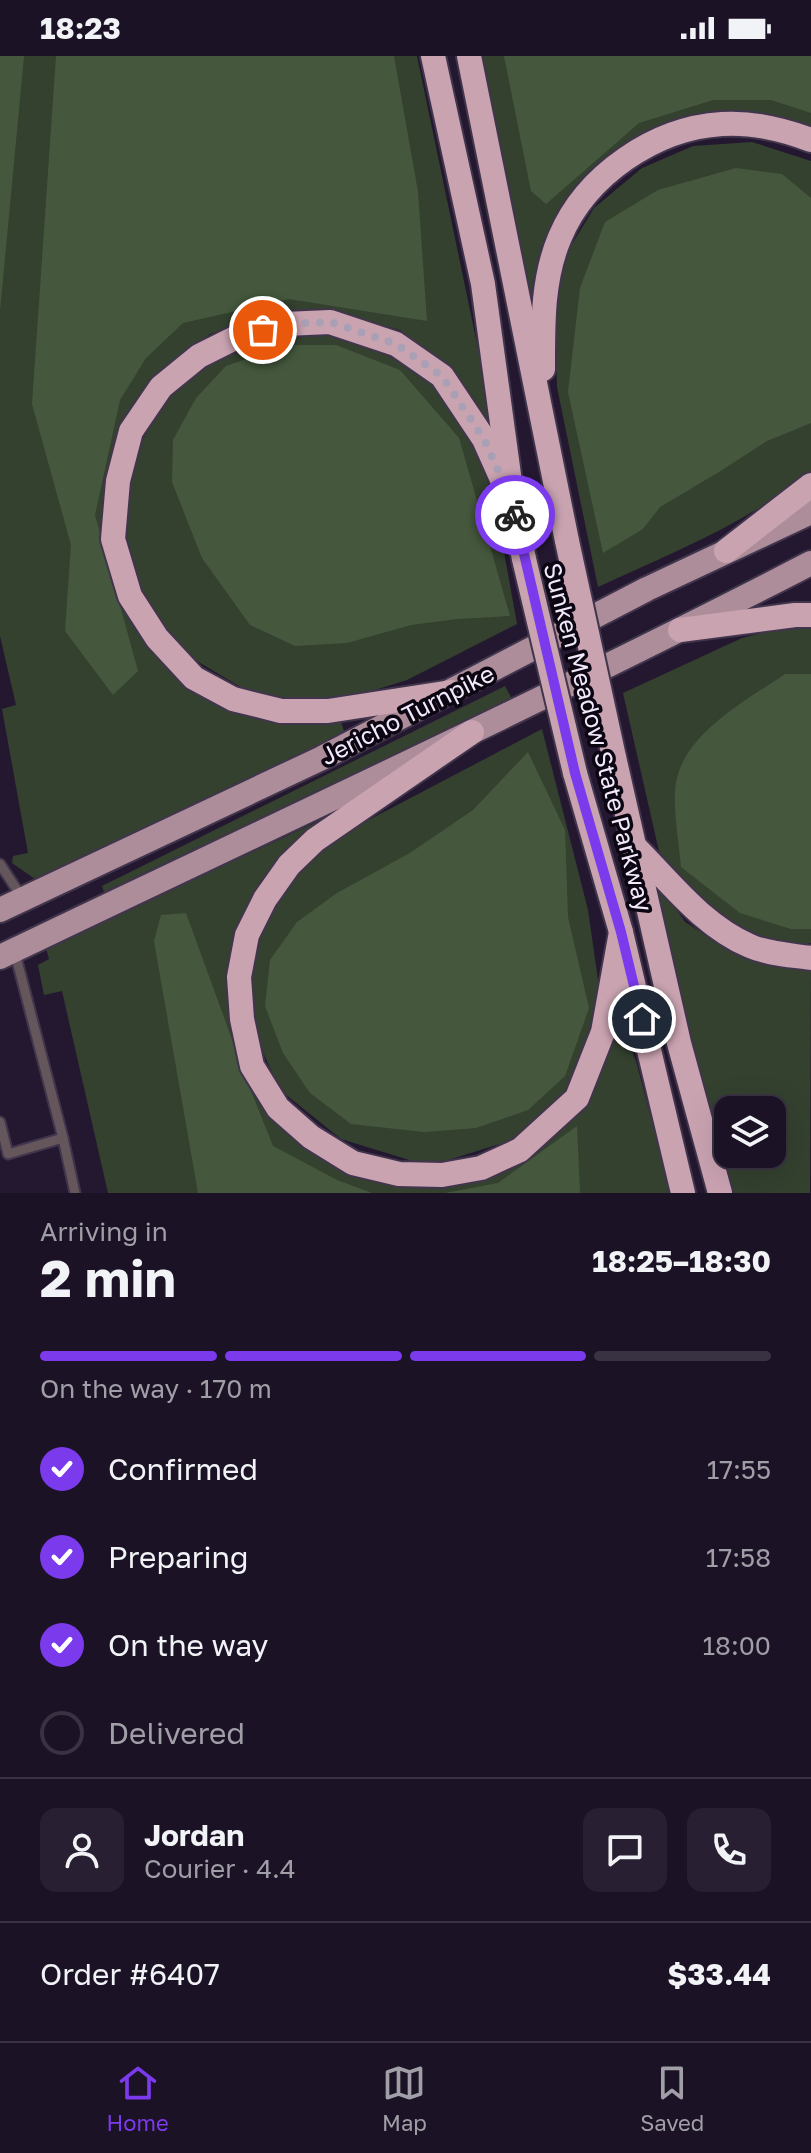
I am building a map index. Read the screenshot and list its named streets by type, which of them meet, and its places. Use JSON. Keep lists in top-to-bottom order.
{
  "streets": {
    "highway": ["Sunken Meadow State Parkway"],
    "main road": ["Jericho Turnpike"]
  },
  "page": {
    "status": "18:23",
    "heading": ["2 min", "Arriving in", "18:25–18:30"],
    "panel": [
      "Jordan",
      "Courier · 4.4",
      "Order #6407",
      "$33.44"
    ],
    "bar": "On the way · 170 m",
    "list": [
      ["Confirmed", "17:55"],
      ["Preparing", "17:58"],
      ["On the way", "18:00"],
      "Delivered"
    ],
    "tabs": ["Home", "Map", "Saved"]
  }
}
